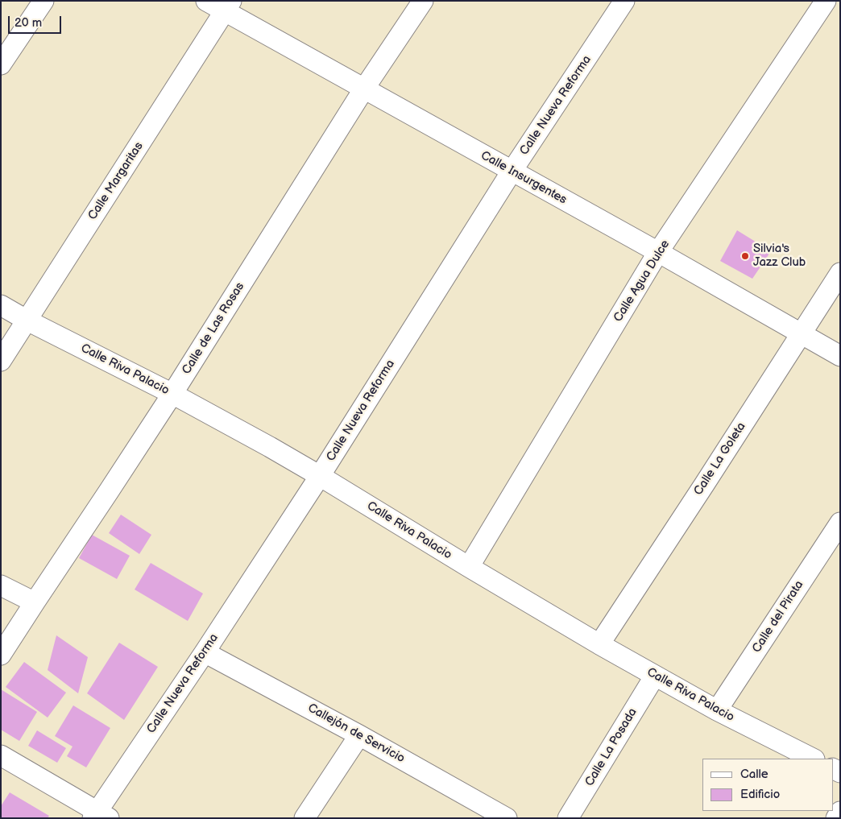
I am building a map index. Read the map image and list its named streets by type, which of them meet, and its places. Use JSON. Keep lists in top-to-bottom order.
{
  "streets": {
    "street": [
      "Calle Nueva Reforma",
      "Calle Insurgentes",
      "Calle Margaritas",
      "Calle Agua Dulce",
      "Calle de Las Rosas",
      "Calle Riva Palacio",
      "Calle La Goleta",
      "Calle del Pirata",
      "Callejón de Servicio",
      "Calle La Posada"
    ]
  },
  "crossings": [
    ["Calle Nueva Reforma", "Calle Insurgentes"],
    ["Calle Nueva Reforma", "Calle Riva Palacio"],
    ["Calle Nueva Reforma", "Callejón de Servicio"],
    ["Calle Insurgentes", "Calle Margaritas"],
    ["Calle Insurgentes", "Calle Agua Dulce"],
    ["Calle Insurgentes", "Calle de Las Rosas"],
    ["Calle Insurgentes", "Calle La Goleta"],
    ["Calle Margaritas", "Calle Riva Palacio"],
    ["Calle Agua Dulce", "Calle Riva Palacio"],
    ["Calle de Las Rosas", "Calle Riva Palacio"],
    ["Calle Riva Palacio", "Calle La Goleta"],
    ["Calle Riva Palacio", "Calle del Pirata"],
    ["Calle Riva Palacio", "Calle La Posada"]
  ],
  "places": ["Silvia's Jazz Club"],
  "legend": ["Calle", "Edificio"],
  "scale_bar": "20 m"
}
